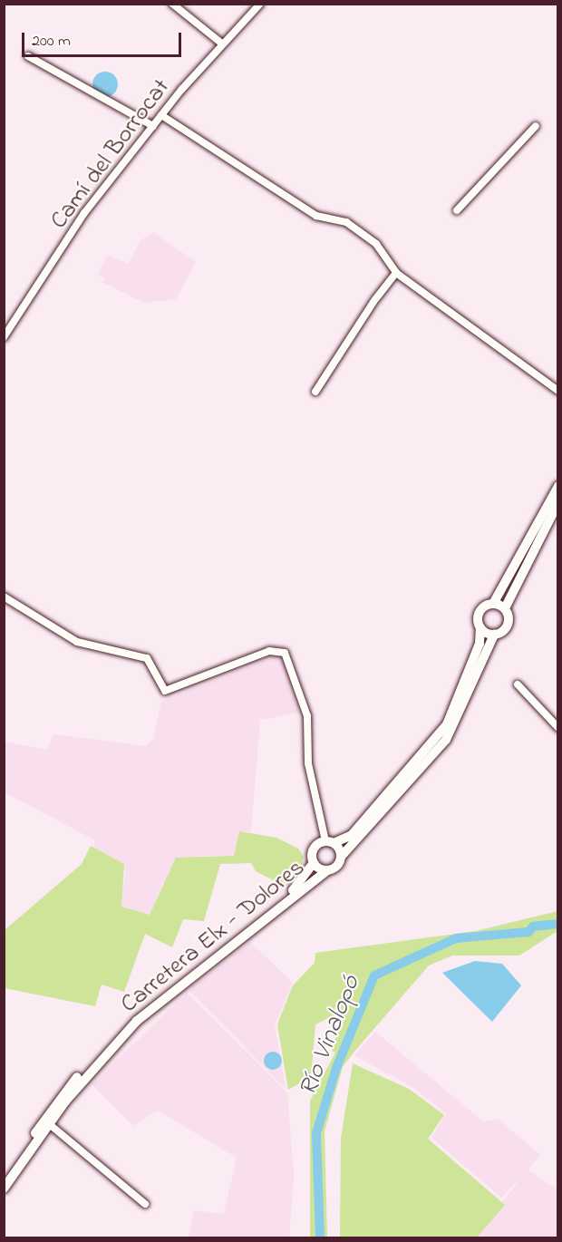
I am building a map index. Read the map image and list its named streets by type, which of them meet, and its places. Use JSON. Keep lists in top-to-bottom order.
{
  "streets": {
    "main road": ["Carretera Elx - Dolores"],
    "street": ["Camí del Borrocat"]
  },
  "water": ["Río Vinalopó"],
  "scale_bar": "200 m"
}
